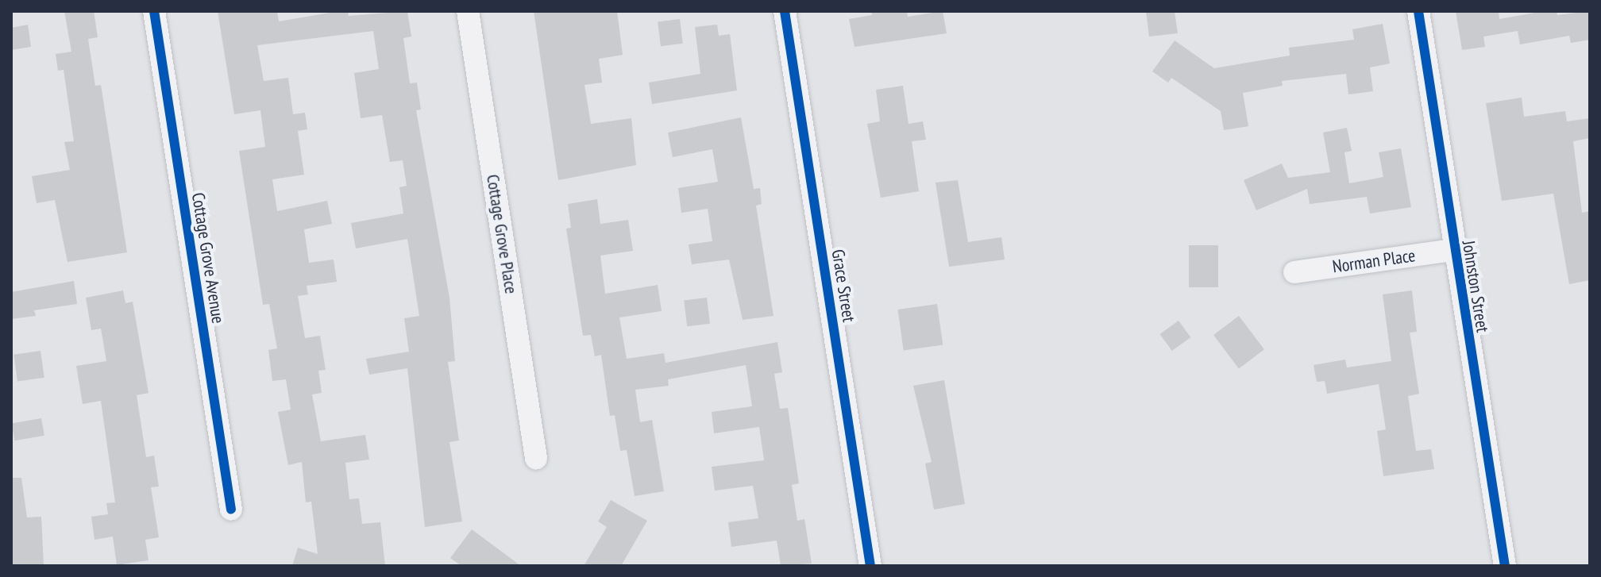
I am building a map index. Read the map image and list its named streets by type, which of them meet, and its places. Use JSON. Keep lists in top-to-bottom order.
{
  "streets": {
    "street": [
      "Cottage Grove Place",
      "Cottage Grove Avenue",
      "Norman Place",
      "Grace Street",
      "Johnston Street"
    ]
  },
  "crossings": [
    ["Norman Place", "Johnston Street"]
  ]
}
